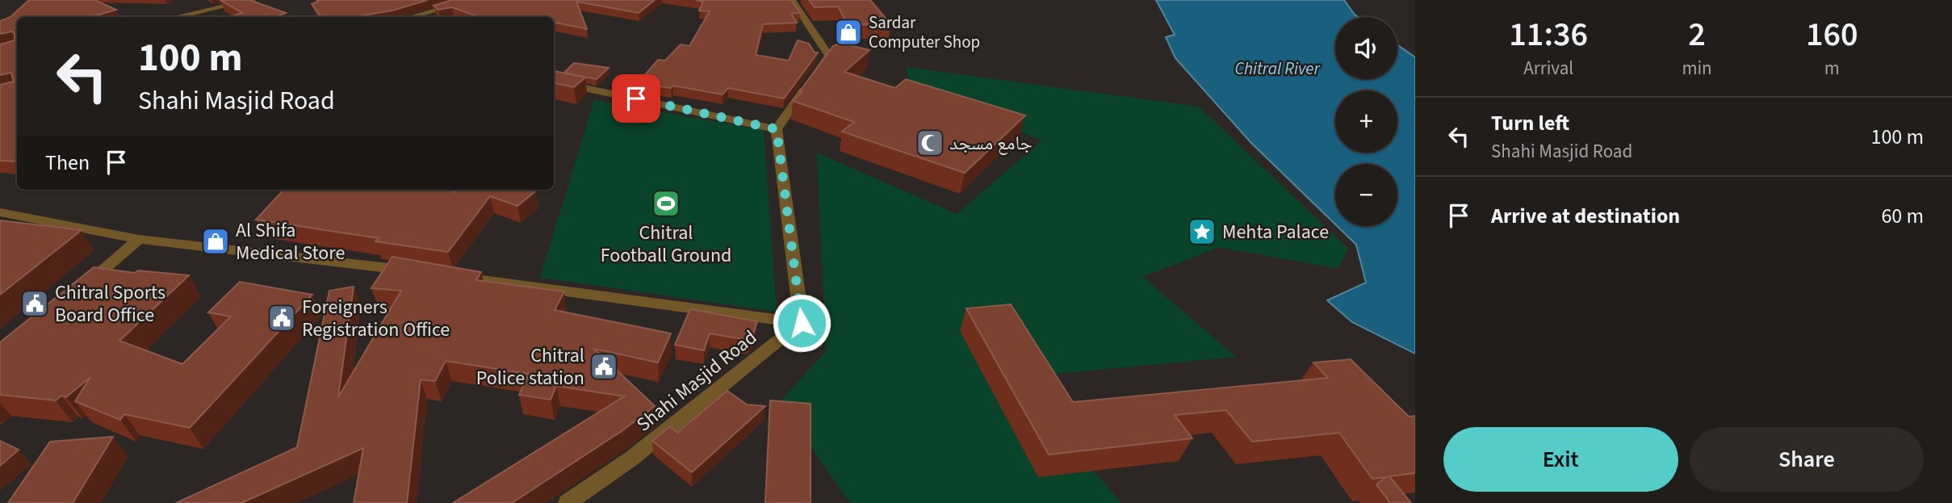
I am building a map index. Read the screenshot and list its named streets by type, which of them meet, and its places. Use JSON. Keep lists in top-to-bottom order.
{
  "streets": {
    "street": ["Shahi Masjid Road"]
  },
  "water": ["Chitral River"],
  "places": {
    "shop": ["Sardar Computer Shop", "Al Shifa Medical Store"],
    "mosque": ["جامع مسجد"],
    "sports": ["Chitral Football Ground"],
    "place": ["Mehta Palace"],
    "public building": ["Chitral Sports Board Office", "Foreigners Registration Office", "Chitral Police station"]
  },
  "page": {
    "eta": [
      "11:36",
      "Arrival",
      "2",
      "min",
      "160",
      "m"
    ],
    "map_buttons": ["+", "−"],
    "turn": ["100 m", "Shahi Masjid Road"],
    "list": [
      {
        "name": "Turn left",
        "note": "Shahi Masjid Road",
        "value": "100 m"
      },
      {
        "name": "Arrive at destination",
        "value": "60 m"
      }
    ],
    "then": "Then",
    "buttons": ["Exit", "Share"]
  }
}
